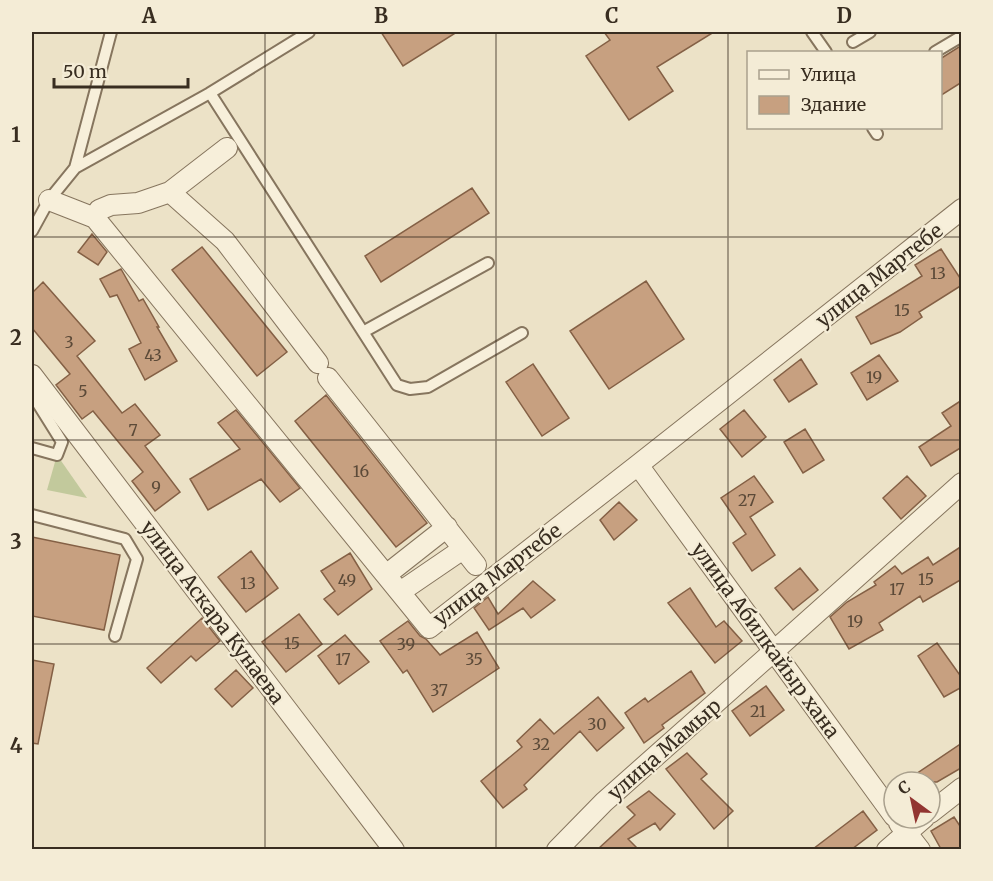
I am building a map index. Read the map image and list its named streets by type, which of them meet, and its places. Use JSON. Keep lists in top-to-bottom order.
{
  "streets": {
    "street": [
      "улица Мартебе",
      "улица Аскара Кунаева",
      "улица Абилкайыр хана",
      "улица Мамыр"
    ]
  },
  "crossings": [
    ["улица Мартебе", "улица Абилкайыр хана"],
    ["улица Абилкайыр хана", "улица Мамыр"]
  ],
  "house_numbers": [
    "13",
    "15",
    "3",
    "43",
    "19",
    "5",
    "7",
    "16",
    "9",
    "27",
    "15",
    "49",
    "13",
    "17",
    "19",
    "15",
    "39",
    "17",
    "35",
    "37",
    "21",
    "30",
    "32"
  ],
  "legend": ["Улица", "Здание"],
  "scale_bar": "50 m",
  "north": "top left",
  "grid": {
    "columns": [
      "A",
      "B",
      "C",
      "D"
    ],
    "rows": [
      "1",
      "2",
      "3",
      "4"
    ]
  }
}
